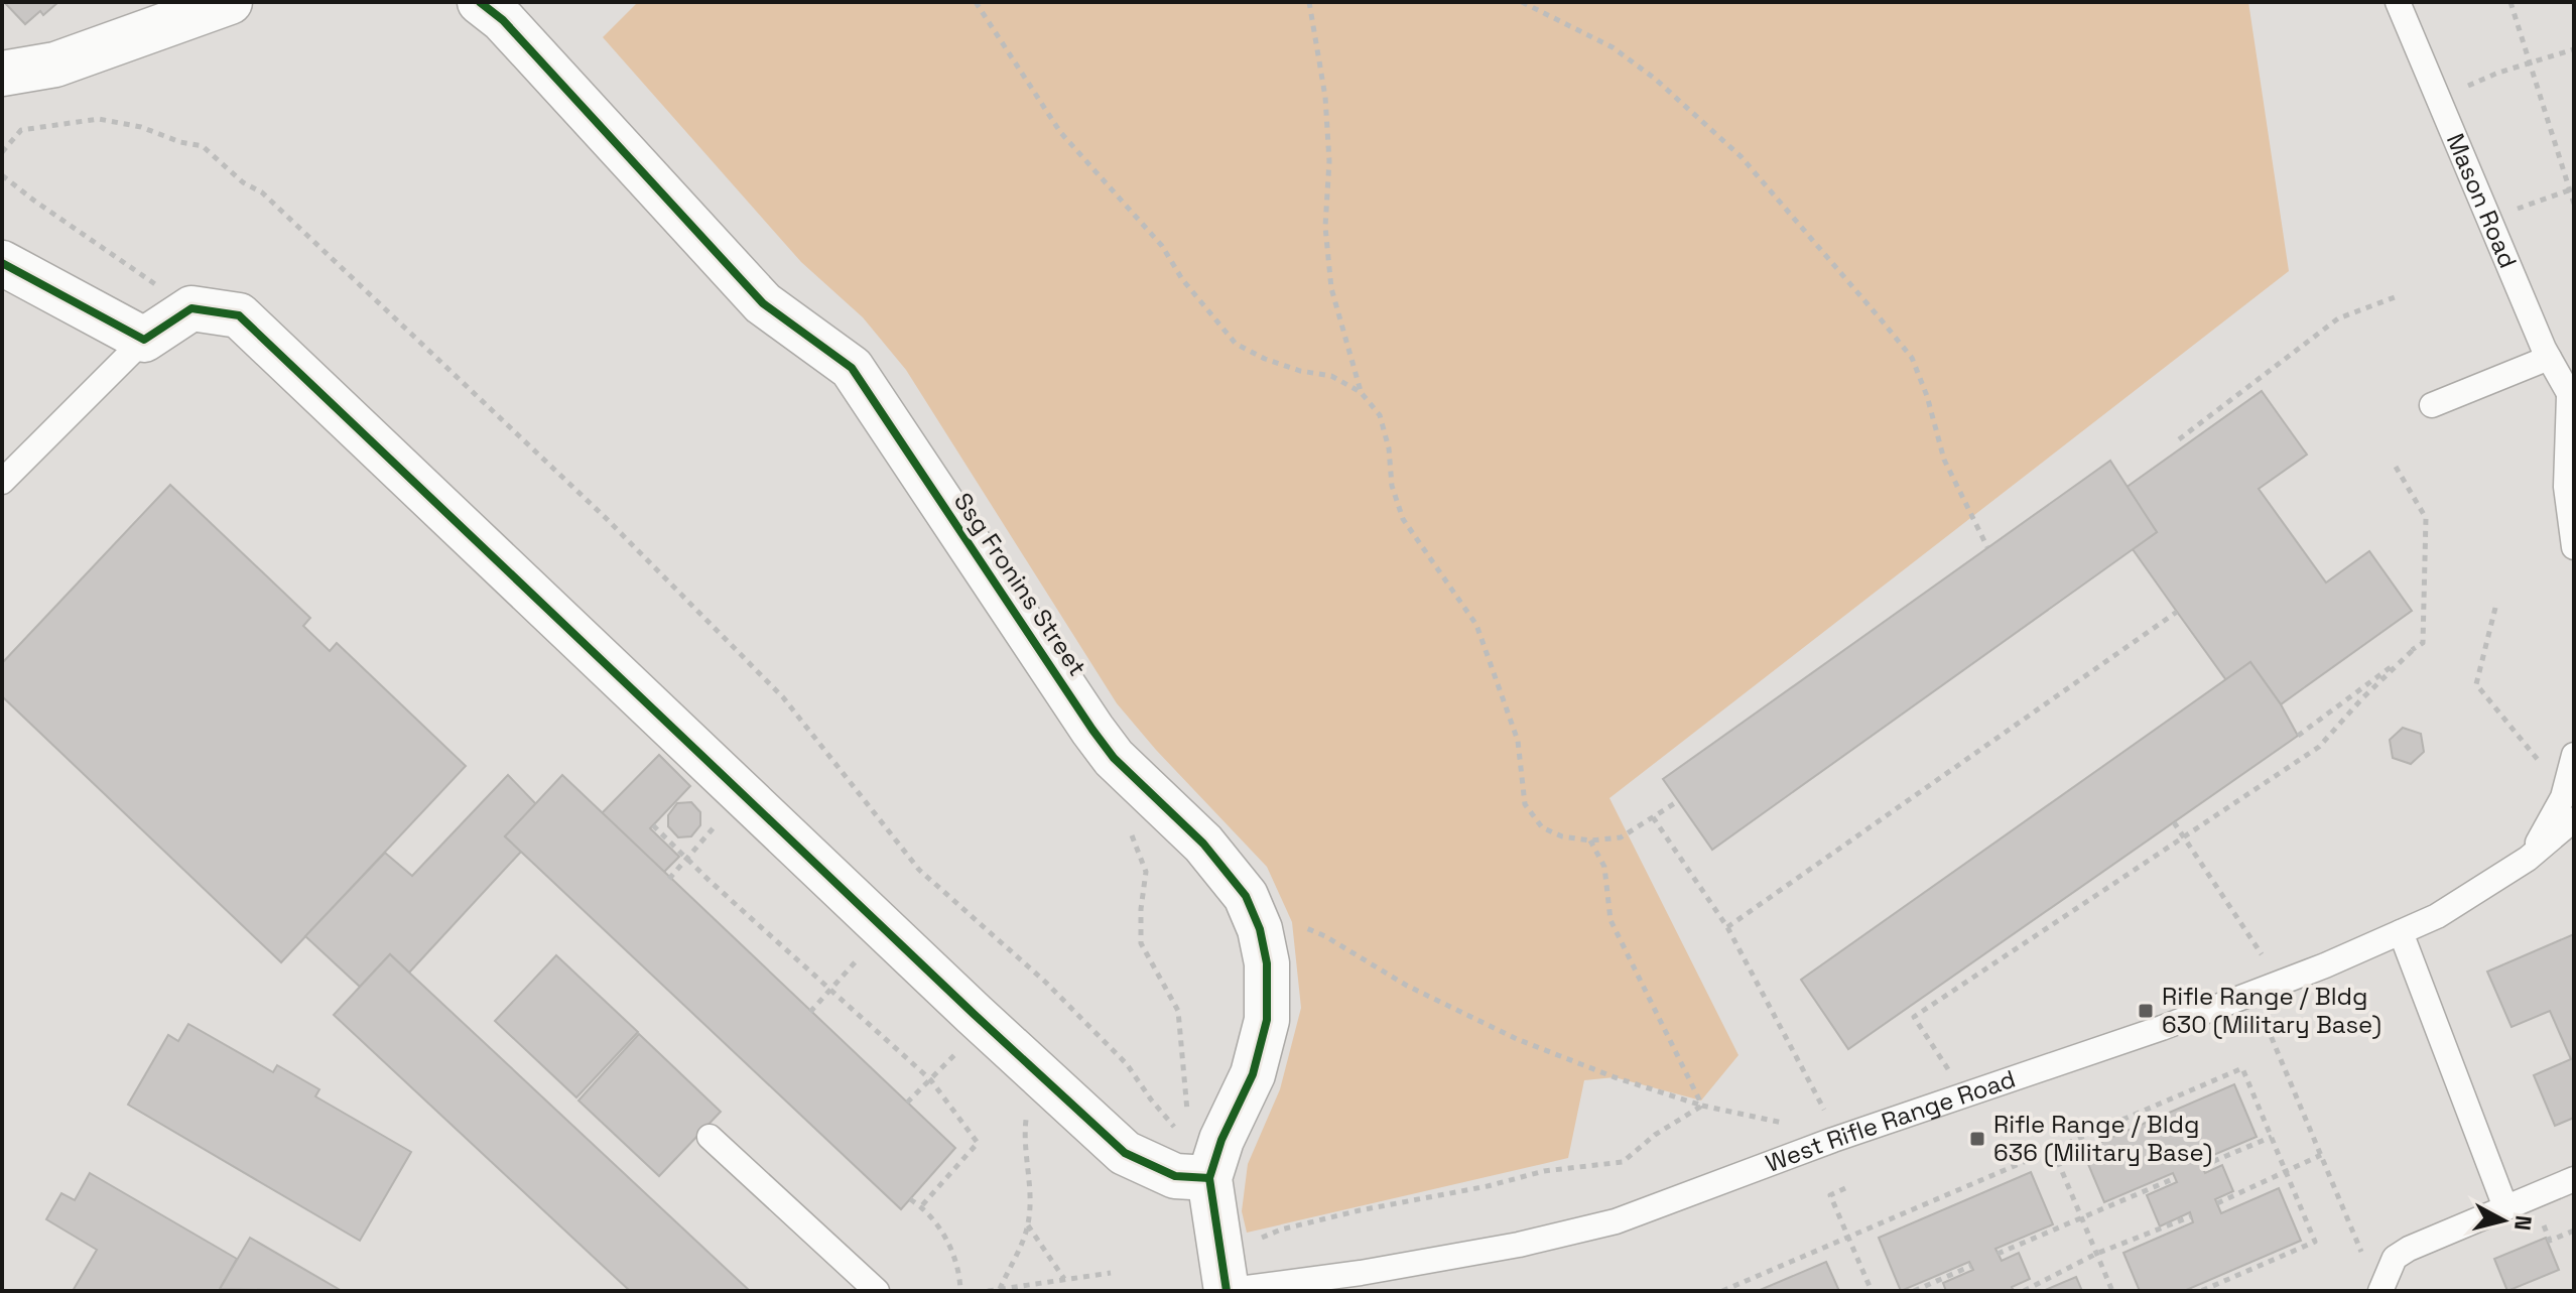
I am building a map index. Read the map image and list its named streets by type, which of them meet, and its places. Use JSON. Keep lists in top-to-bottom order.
{
  "streets": {
    "street": ["Ssg Fronins Street"],
    "lane": ["Mason Road", "West Rifle Range Road"]
  },
  "crossings": [
    ["Ssg Fronins Street", "West Rifle Range Road"]
  ],
  "places": {
    "transit": ["Rifle Range / Bldg 630 (Military Base)", "Rifle Range / Bldg 636 (Military Base)"]
  },
  "north": "right"
}
